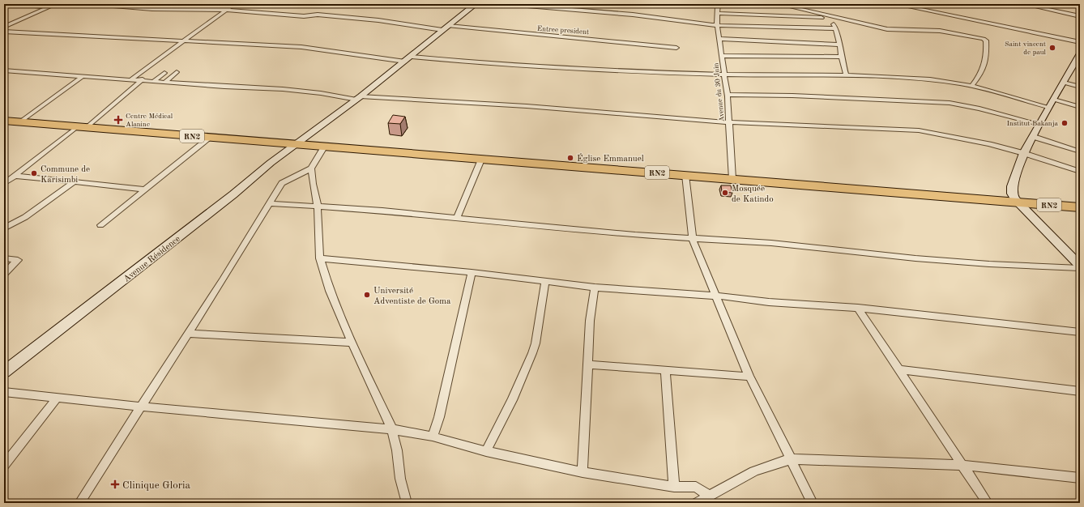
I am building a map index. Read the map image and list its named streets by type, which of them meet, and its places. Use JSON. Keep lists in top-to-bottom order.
{
  "streets": {
    "highway": ["RN2"],
    "main road": ["Avenue Résidence"],
    "street": ["Entree president", "Avenue du 30 Juin"]
  },
  "crossings": [
    ["Entree president", "Avenue Résidence"],
    ["Avenue du 30 Juin", "RN2"],
    ["RN2", "Avenue Résidence"]
  ],
  "places": {
    "other": [
      "Saint vincent de paul",
      "Institut Bakanja",
      "Église Emmanuel",
      "Commune de Karisimbi",
      "Mosquée de Katindo",
      "Université Adventiste de Goma"
    ],
    "health": ["Centre Médical Alanine", "Clinique Gloria"]
  }
}
